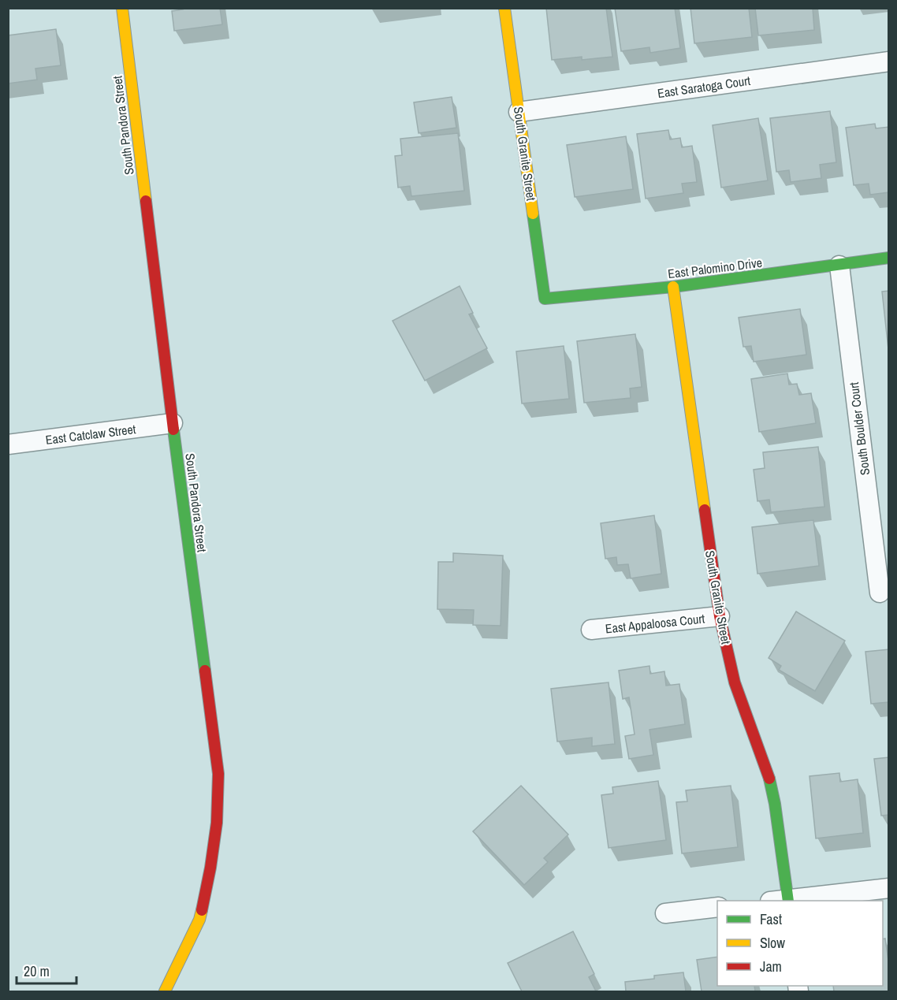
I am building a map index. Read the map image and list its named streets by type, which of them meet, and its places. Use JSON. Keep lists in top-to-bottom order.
{
  "streets": {
    "street": [
      "East Saratoga Court",
      "South Pandora Street",
      "South Granite Street",
      "East Palomino Drive",
      "South Boulder Court",
      "East Catclaw Street",
      "East Appaloosa Court"
    ]
  },
  "crossings": [
    ["East Saratoga Court", "South Granite Street"],
    ["South Pandora Street", "East Catclaw Street"],
    ["South Granite Street", "East Palomino Drive"],
    ["South Granite Street", "East Appaloosa Court"],
    ["East Palomino Drive", "South Boulder Court"]
  ],
  "legend": ["Fast", "Slow", "Jam"],
  "scale_bar": "20 m"
}
